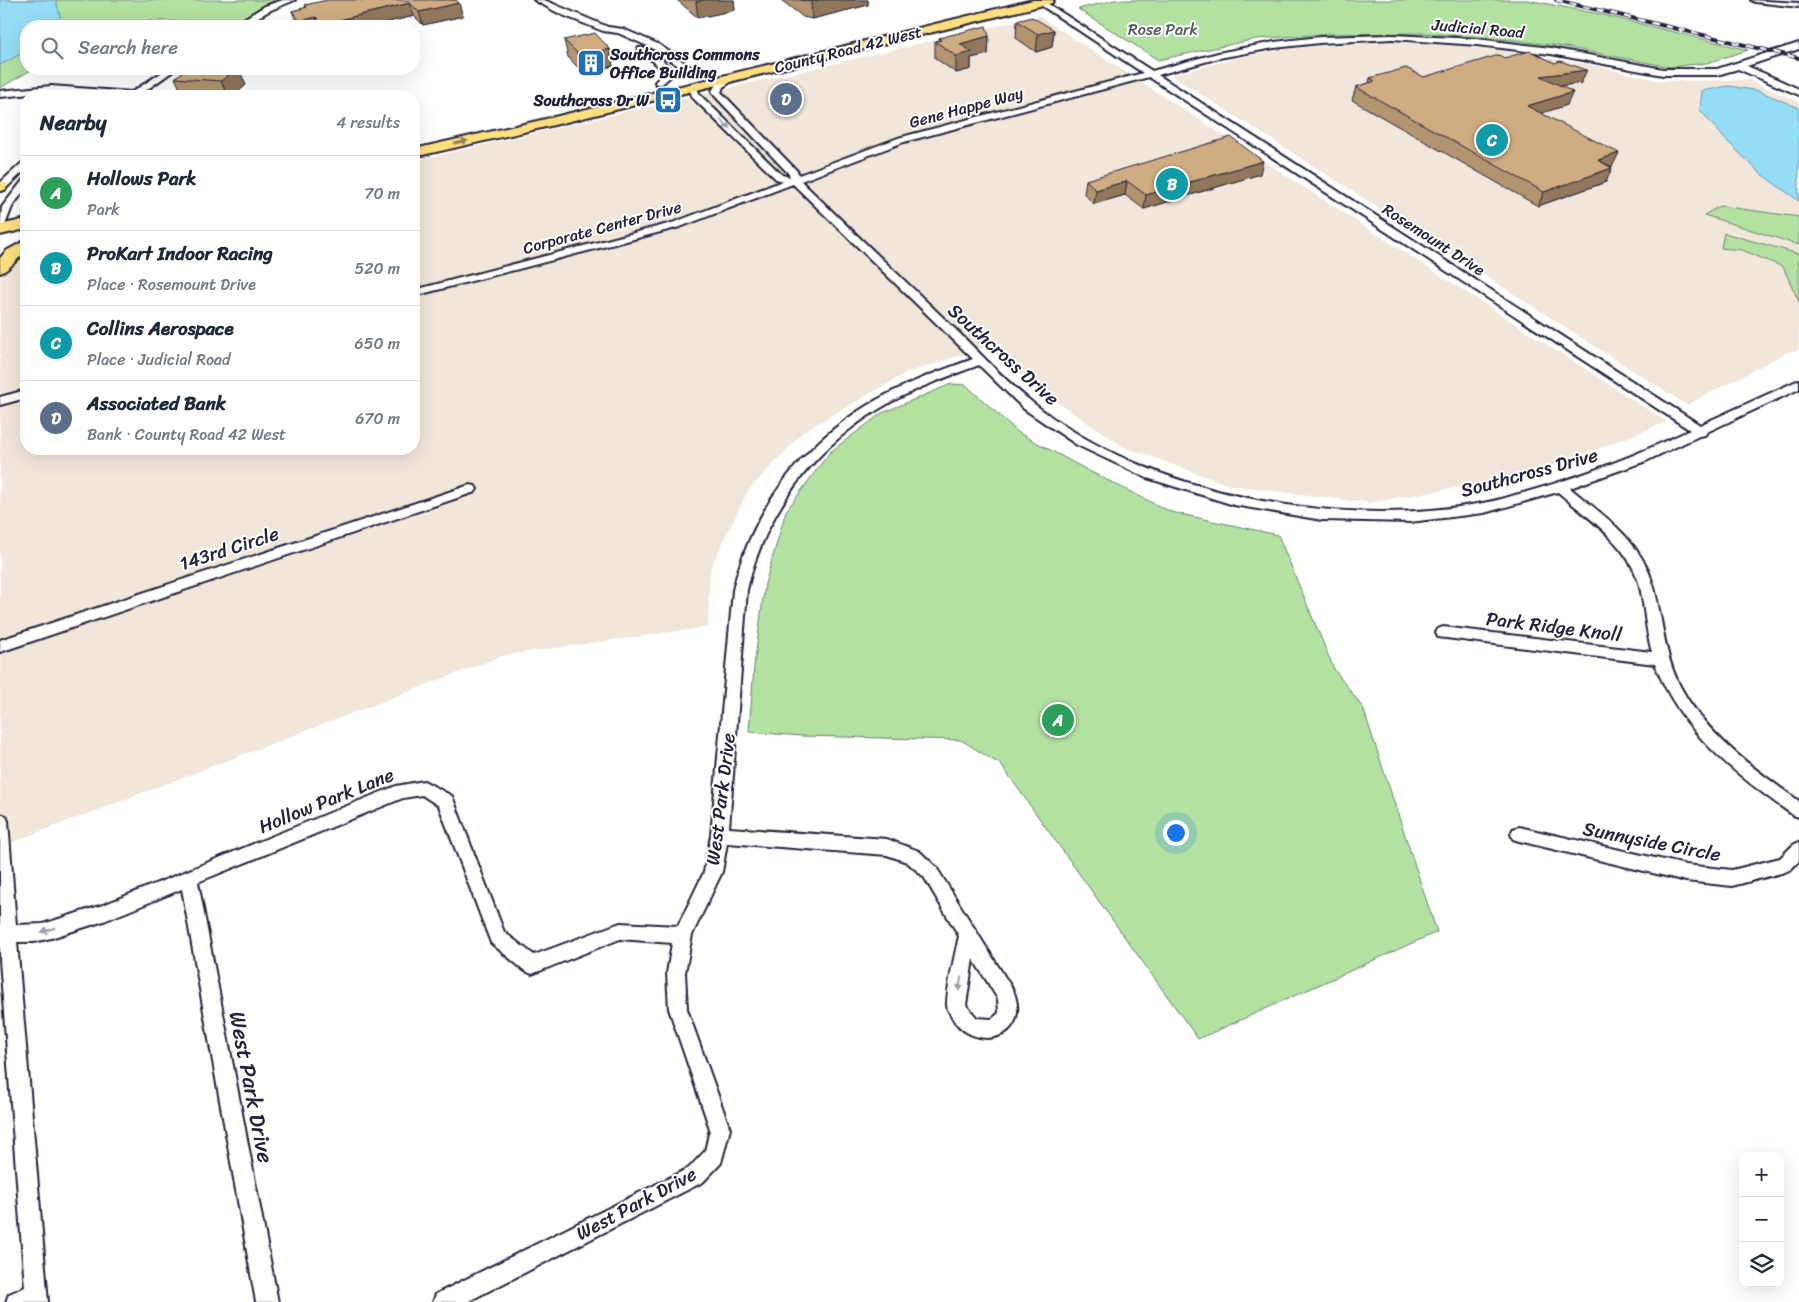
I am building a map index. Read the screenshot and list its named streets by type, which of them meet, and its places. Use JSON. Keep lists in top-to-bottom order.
{
  "streets": {
    "highway": ["County Road 42 West"],
    "street": [
      "Judicial Road",
      "Gene Happe Way",
      "Corporate Center Drive",
      "Rosemount Drive",
      "Southcross Drive",
      "143rd Circle",
      "Park Ridge Knoll",
      "West Park Drive",
      "Hollow Park Lane",
      "Sunnyside Circle"
    ]
  },
  "crossings": [
    ["Judicial Road", "Gene Happe Way"],
    ["Judicial Road", "Rosemount Drive"],
    ["County Road 42 West", "Rosemount Drive"],
    ["County Road 42 West", "Southcross Drive"],
    ["Gene Happe Way", "Corporate Center Drive"],
    ["Gene Happe Way", "Rosemount Drive"],
    ["Gene Happe Way", "Southcross Drive"],
    ["Corporate Center Drive", "Southcross Drive"],
    ["Rosemount Drive", "Southcross Drive"],
    ["Southcross Drive", "West Park Drive"],
    ["West Park Drive", "Hollow Park Lane"]
  ],
  "parks": ["Rose Park"],
  "places": {
    "building": ["Southcross Commons Office Building"],
    "bus stop": ["Southcross Dr W"]
  },
  "page": {
    "search": "Search here",
    "pins": [
      "D",
      "C",
      "B",
      "A"
    ],
    "heading": ["Nearby", "4 results"],
    "list": [
      {
        "mark": "A",
        "name": "Hollows Park",
        "note": "Park",
        "value": "70 m"
      },
      {
        "mark": "B",
        "name": "ProKart Indoor Racing",
        "note": "Place · Rosemount Drive",
        "value": "520 m"
      },
      {
        "mark": "C",
        "name": "Collins Aerospace",
        "note": "Place · Judicial Road",
        "value": "650 m"
      },
      {
        "mark": "D",
        "name": "Associated Bank",
        "note": "Bank · County Road 42 West",
        "value": "670 m"
      }
    ],
    "map_buttons": ["+", "−"]
  }
}
